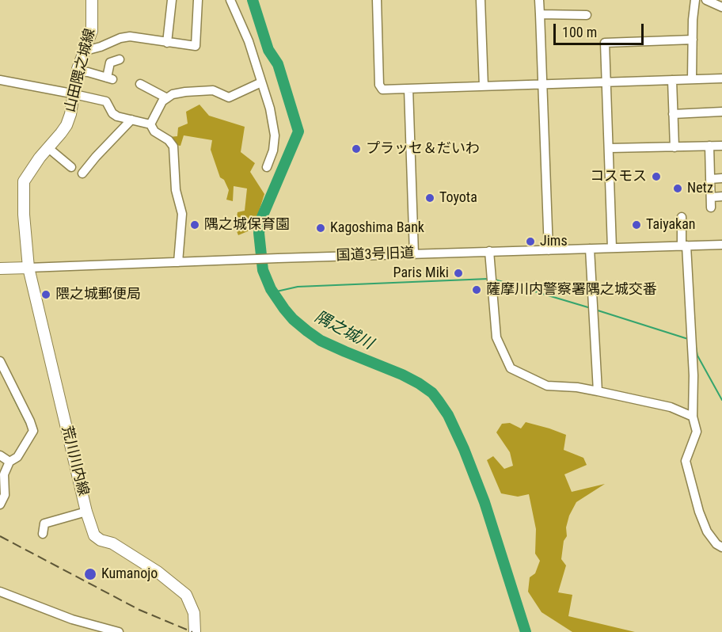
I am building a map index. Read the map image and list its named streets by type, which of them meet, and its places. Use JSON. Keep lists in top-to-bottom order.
{
  "streets": {
    "main road": ["山田隈之城線", "荒川川内線"],
    "street": ["国道3号旧道"]
  },
  "crossings": [
    ["山田隈之城線", "国道3号旧道"],
    ["山田隈之城線", "荒川川内線"],
    ["国道3号旧道", "荒川川内線"]
  ],
  "water": ["隅之城川"],
  "places": [
    "プラッセ＆だいわ",
    "コスモス",
    "Netz",
    "Toyota",
    "隅之城保育園",
    "Taiyakan",
    "Kagoshima Bank",
    "Jims",
    "Paris Miki",
    "薩摩川内警察署隅之城交番",
    "隈之城郵便局",
    "Kumanojo"
  ],
  "scale_bar": "100 m"
}
